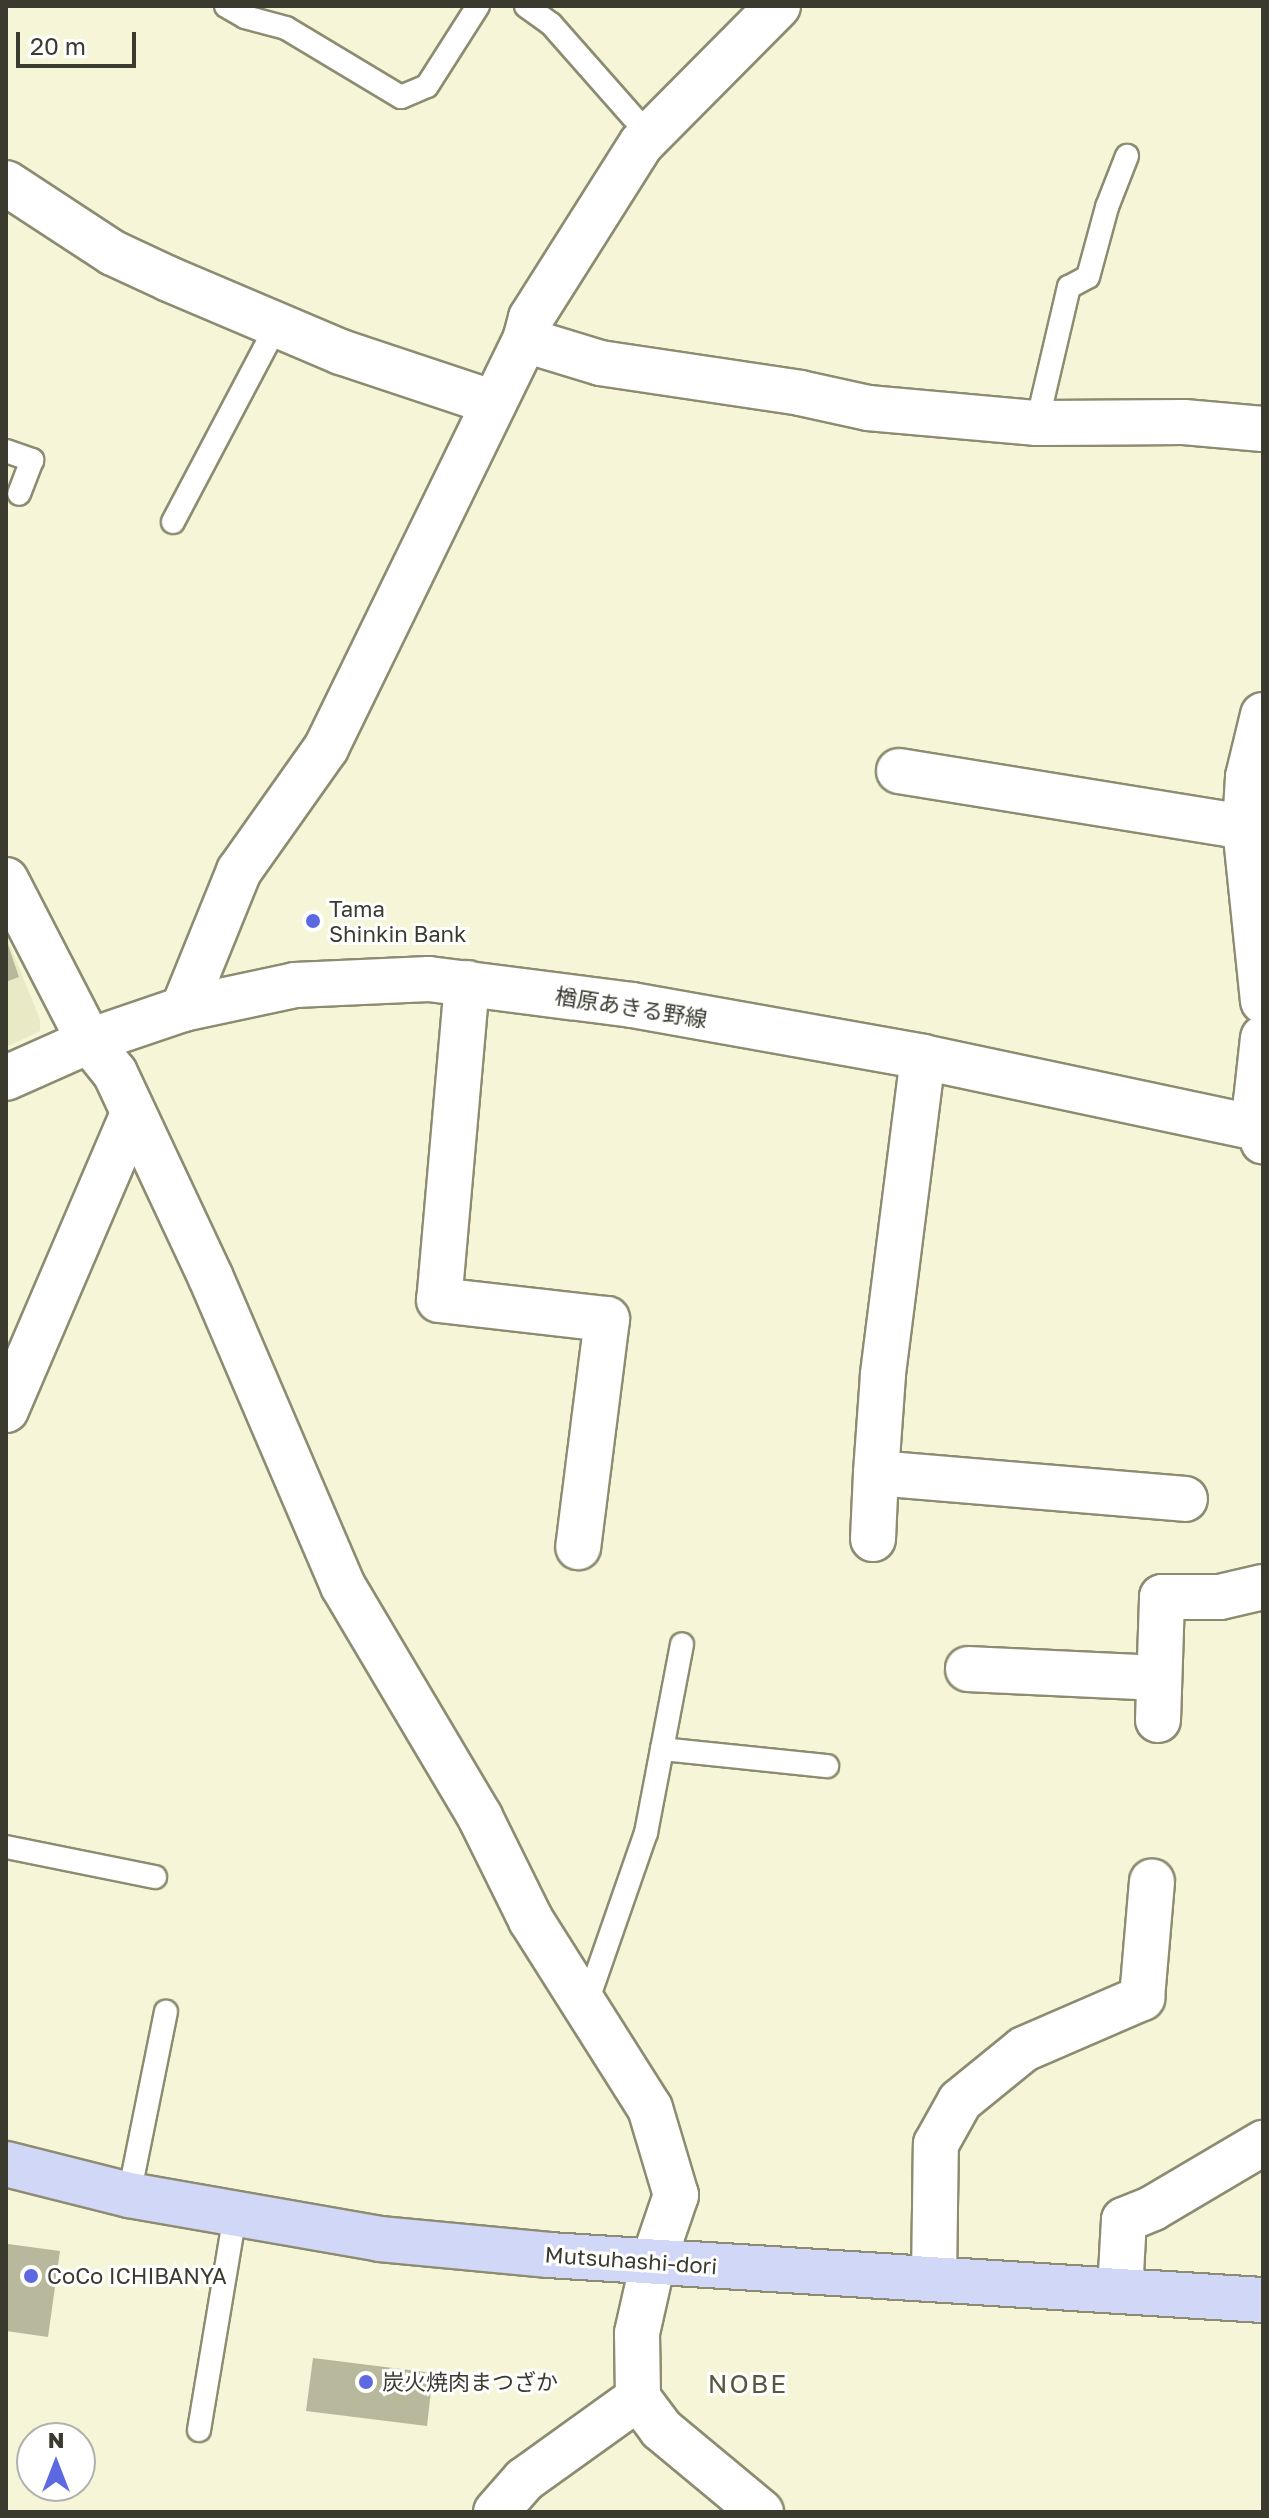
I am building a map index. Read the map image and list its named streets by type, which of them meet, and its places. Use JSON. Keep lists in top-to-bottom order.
{
  "streets": {
    "main road": ["Mutsuhashi-dori"],
    "street": ["楢原あきる野線"]
  },
  "districts": ["NOBE"],
  "places": ["Tama Shinkin Bank", "CoCo ICHIBANYA", "炭火焼肉まつざか"],
  "scale_bar": "20 m",
  "north": "top"
}
